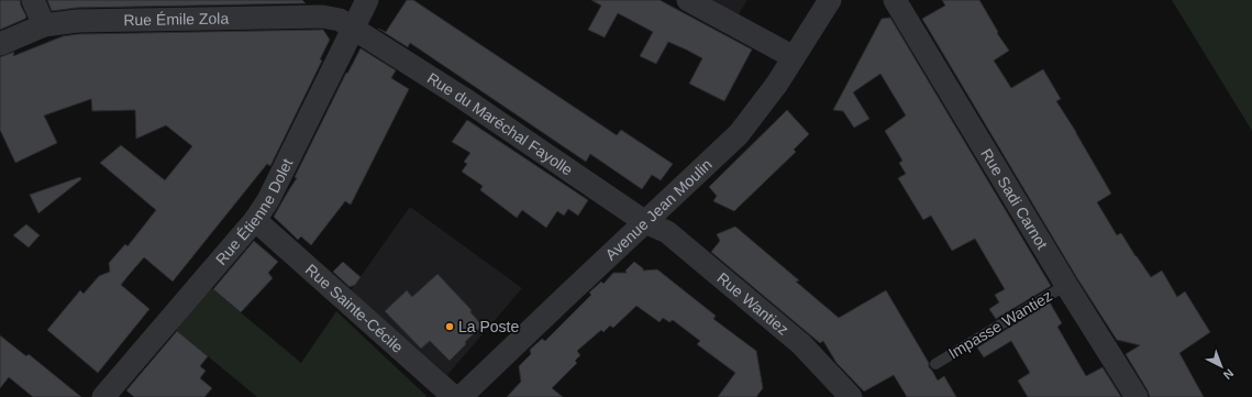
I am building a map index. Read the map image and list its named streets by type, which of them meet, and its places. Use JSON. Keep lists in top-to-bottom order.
{
  "streets": {
    "street": [
      "Rue Émile Zola",
      "Rue du Maréchal Fayolle",
      "Rue Sadi Carnot",
      "Rue Étienne Dolet",
      "Avenue Jean Moulin",
      "Rue Wantiez",
      "Rue Sainte-Cécile"
    ],
    "lane": ["Impasse Wantiez"]
  },
  "crossings": [
    ["Rue Émile Zola", "Rue du Maréchal Fayolle"],
    ["Rue Émile Zola", "Rue Étienne Dolet"],
    ["Rue du Maréchal Fayolle", "Rue Étienne Dolet"],
    ["Rue du Maréchal Fayolle", "Avenue Jean Moulin"],
    ["Rue du Maréchal Fayolle", "Rue Wantiez"],
    ["Rue Sadi Carnot", "Impasse Wantiez"],
    ["Rue Étienne Dolet", "Rue Sainte-Cécile"],
    ["Avenue Jean Moulin", "Rue Wantiez"]
  ],
  "places": ["La Poste"],
  "north": "bottom right"
}
